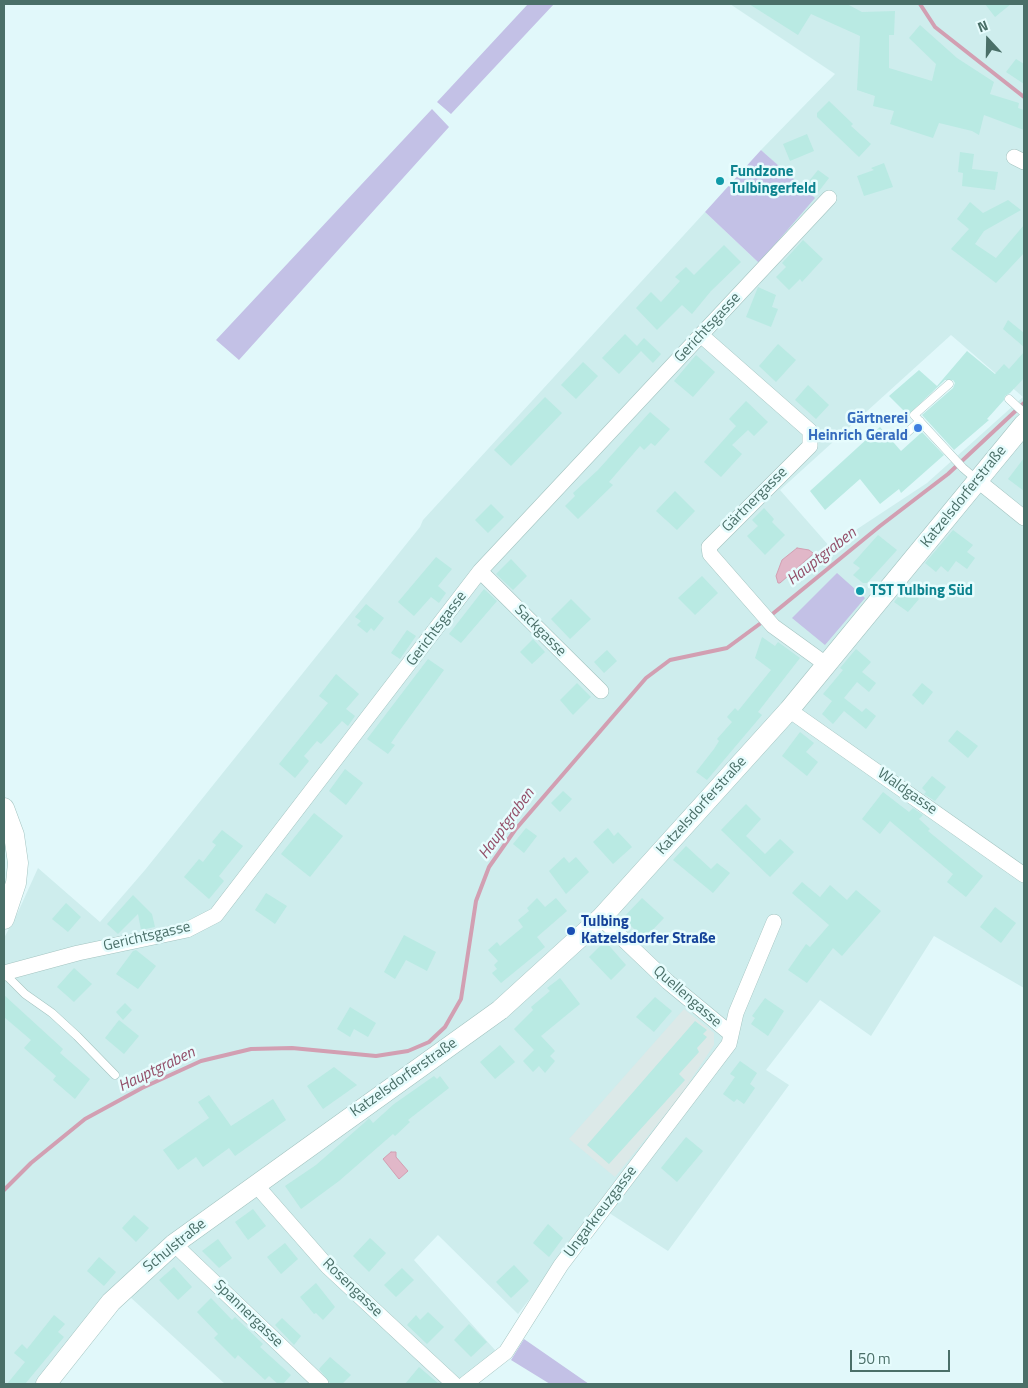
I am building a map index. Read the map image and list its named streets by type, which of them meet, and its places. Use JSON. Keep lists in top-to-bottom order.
{
  "streets": {
    "street": [
      "Gerichtsgasse",
      "Katzelsdorferstraße",
      "Gärtnergasse",
      "Sackgasse",
      "Waldgasse",
      "Quellengasse",
      "Ungarkreuzgasse",
      "Schulstraße",
      "Rosengasse",
      "Spannergasse"
    ]
  },
  "crossings": [
    ["Gerichtsgasse", "Gärtnergasse"],
    ["Gerichtsgasse", "Sackgasse"],
    ["Katzelsdorferstraße", "Gärtnergasse"],
    ["Katzelsdorferstraße", "Waldgasse"],
    ["Katzelsdorferstraße", "Quellengasse"],
    ["Katzelsdorferstraße", "Schulstraße"],
    ["Quellengasse", "Ungarkreuzgasse"],
    ["Schulstraße", "Rosengasse"],
    ["Schulstraße", "Spannergasse"]
  ],
  "water": ["Hauptgraben"],
  "places": [
    "Fundzone Tulbingerfeld",
    "Gärtnerei Heinrich Gerald",
    "TST Tulbing Süd",
    "Tulbing Katzelsdorfer Straße"
  ],
  "scale_bar": "50 m",
  "north": "top"
}
